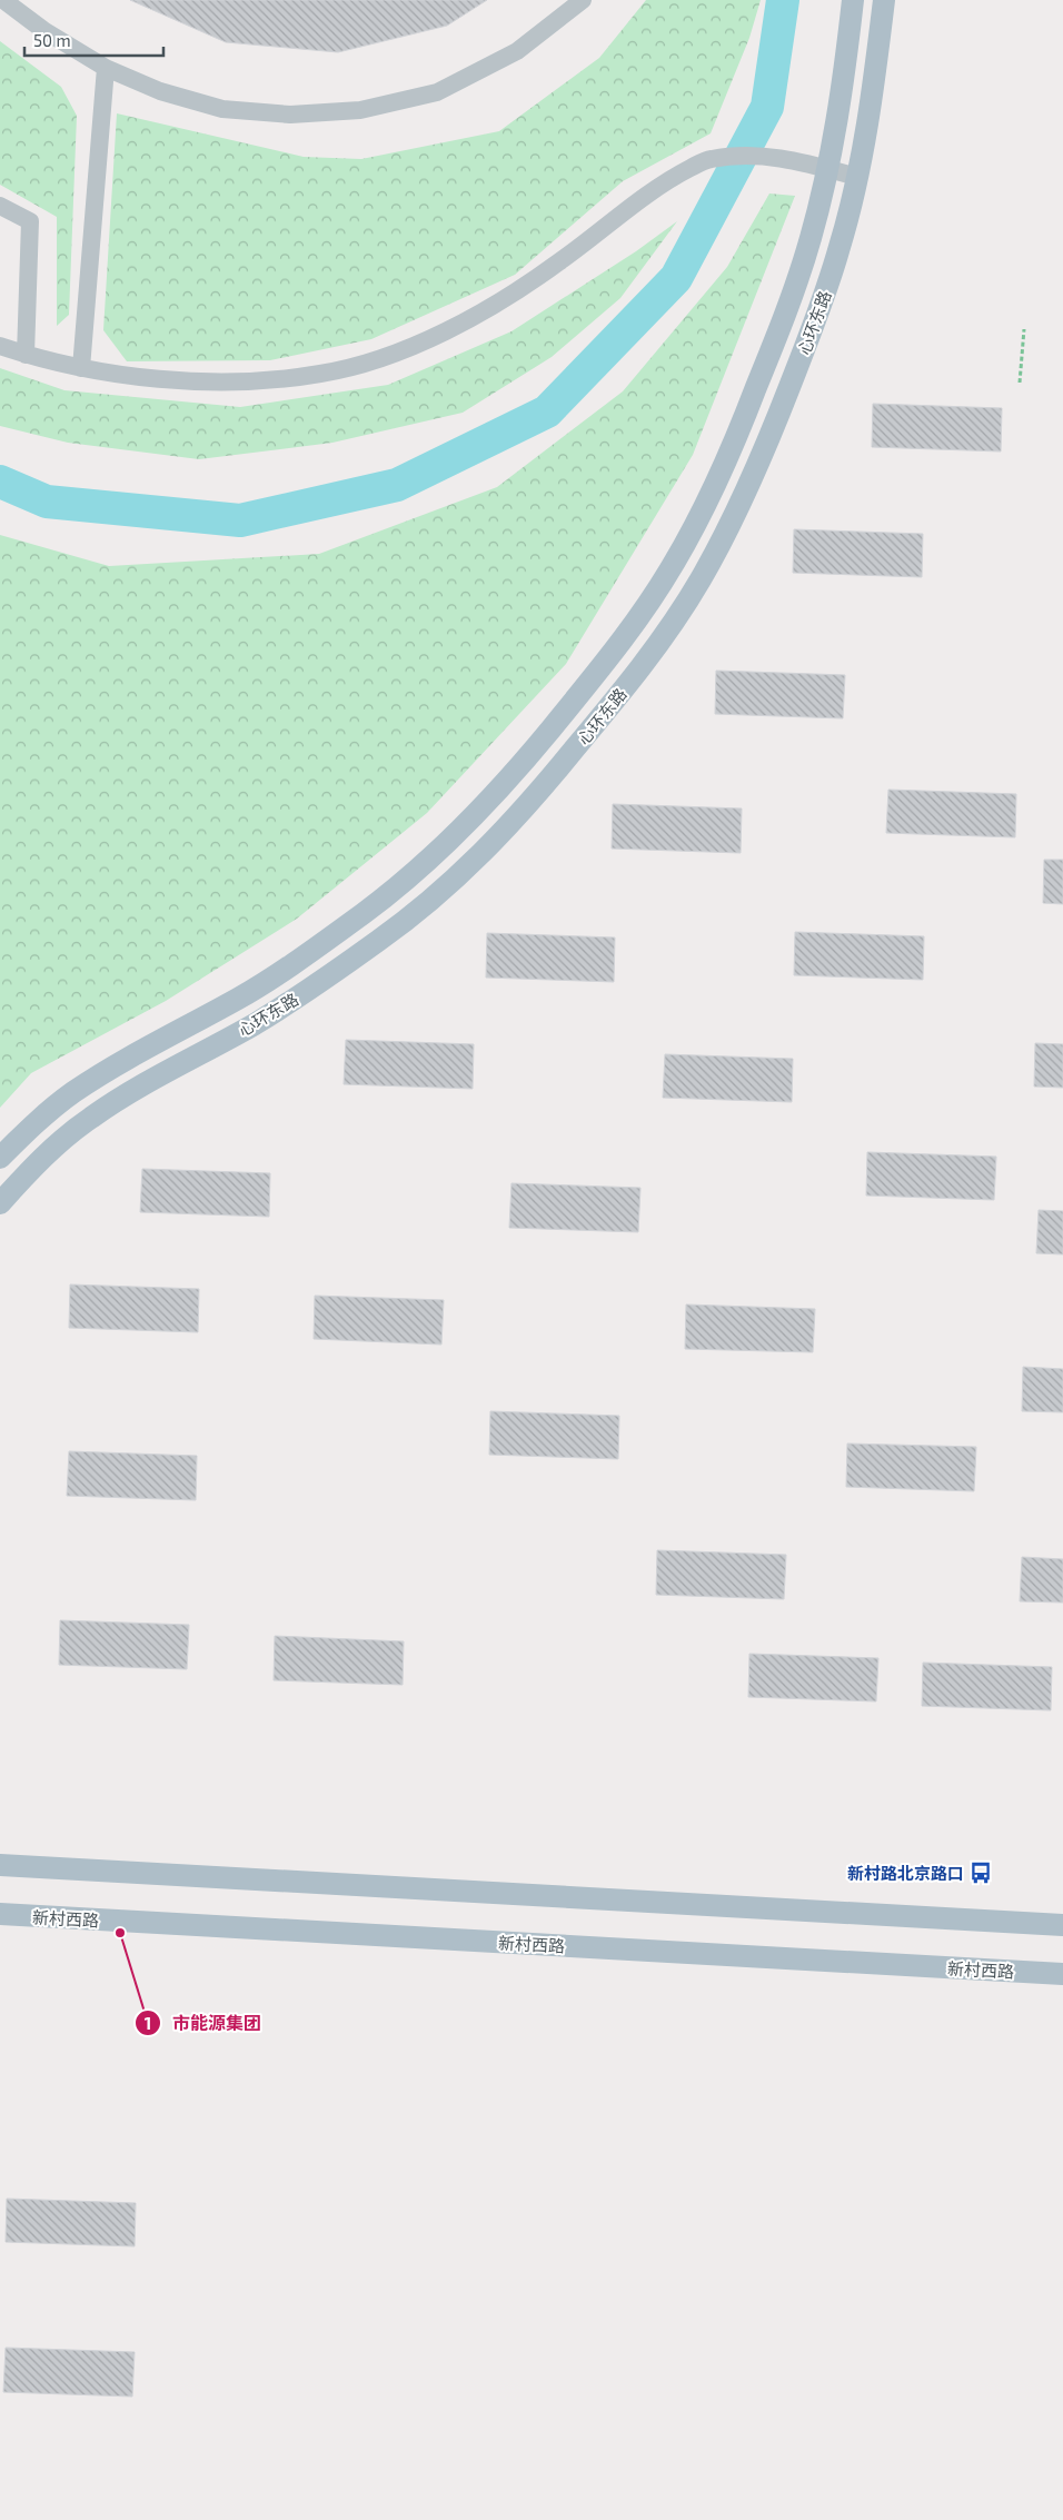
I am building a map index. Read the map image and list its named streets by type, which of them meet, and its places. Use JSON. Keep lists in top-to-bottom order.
{
  "streets": {
    "main road": ["心环东路", "新村西路"]
  },
  "places": {
    "bus stop": ["新村路北京路口"],
    "other": ["市能源集团"]
  },
  "scale_bar": "50 m"
}
